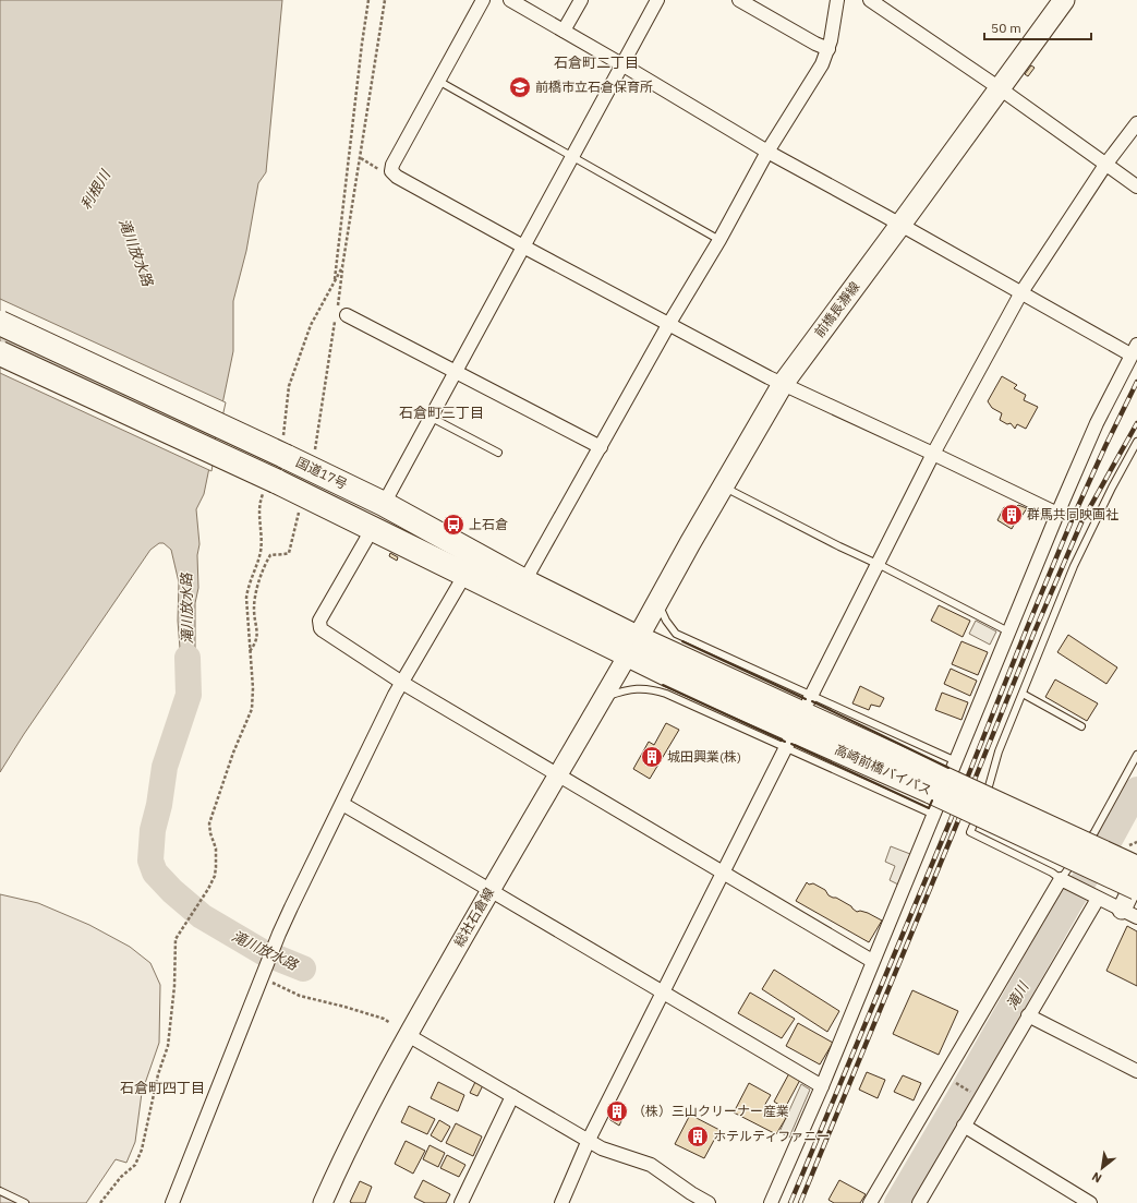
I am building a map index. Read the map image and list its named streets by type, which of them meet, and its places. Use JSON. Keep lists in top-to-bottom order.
{
  "streets": {
    "highway": ["国道17号", "高崎前橋バイパス"],
    "main road": ["前橋長瀞線", "総社石倉線"]
  },
  "crossings": [
    ["前橋長瀞線", "国道17号"],
    ["前橋長瀞線", "高崎前橋バイパス"],
    ["前橋長瀞線", "総社石倉線"],
    ["国道17号", "高崎前橋バイパス"],
    ["国道17号", "総社石倉線"],
    ["高崎前橋バイパス", "総社石倉線"]
  ],
  "districts": ["石倉町二丁目", "石倉町三丁目", "石倉町四丁目"],
  "water": ["利根川", "滝川放水路", "滝川"],
  "places": {
    "school or university": ["前橋市立石倉保育所"],
    "building": [
      "群馬共同映画社",
      "城田興業(株)",
      "（株）三山クリーナー産業",
      "ホテルティファニー"
    ],
    "bus stop": ["上石倉"]
  },
  "scale_bar": "50 m",
  "north": "bottom left"
}
